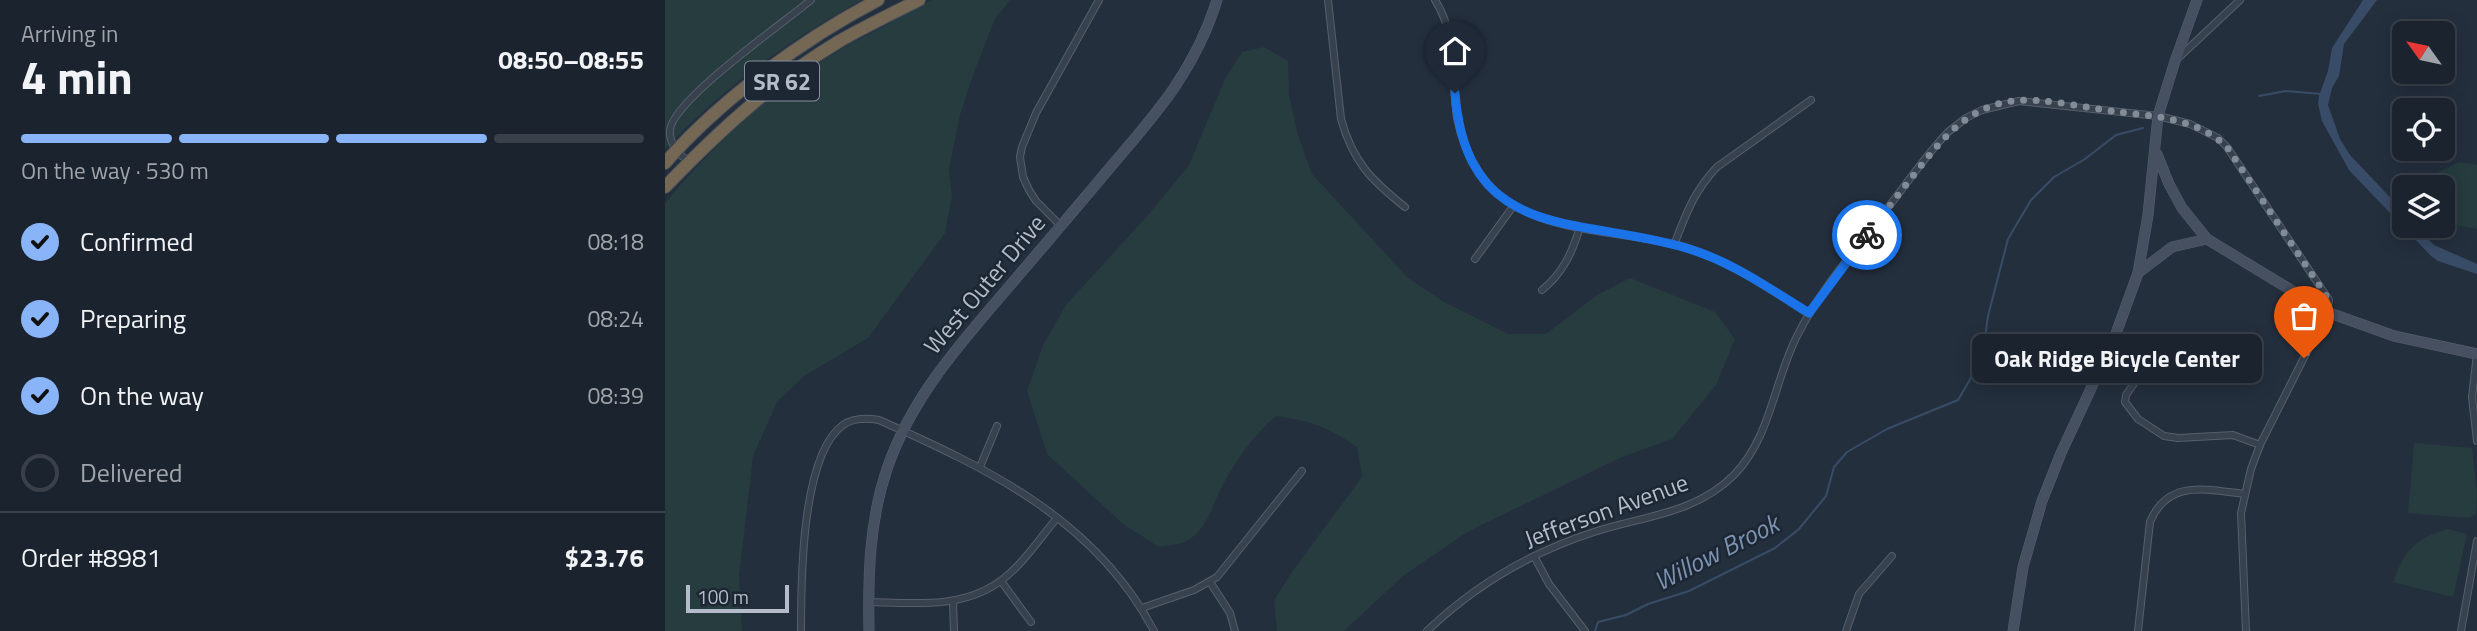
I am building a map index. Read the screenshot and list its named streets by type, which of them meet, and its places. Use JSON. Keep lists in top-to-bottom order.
{
  "streets": {
    "highway": ["SR 62"],
    "street": ["West Outer Drive", "Jefferson Avenue"]
  },
  "water": ["Willow Brook"],
  "places": ["Oak Ridge Bicycle Center"],
  "scale_bar": "100 m",
  "north": "top left",
  "page": {
    "heading": ["4 min", "Arriving in", "08:50–08:55"],
    "panel": ["Order #8981", "$23.76"],
    "bar": "On the way · 530 m",
    "list": [
      ["Confirmed", "08:18"],
      ["Preparing", "08:24"],
      ["On the way", "08:39"],
      "Delivered"
    ],
    "bubble": "Oak Ridge Bicycle Center",
    "scale": "100 m"
  }
}
